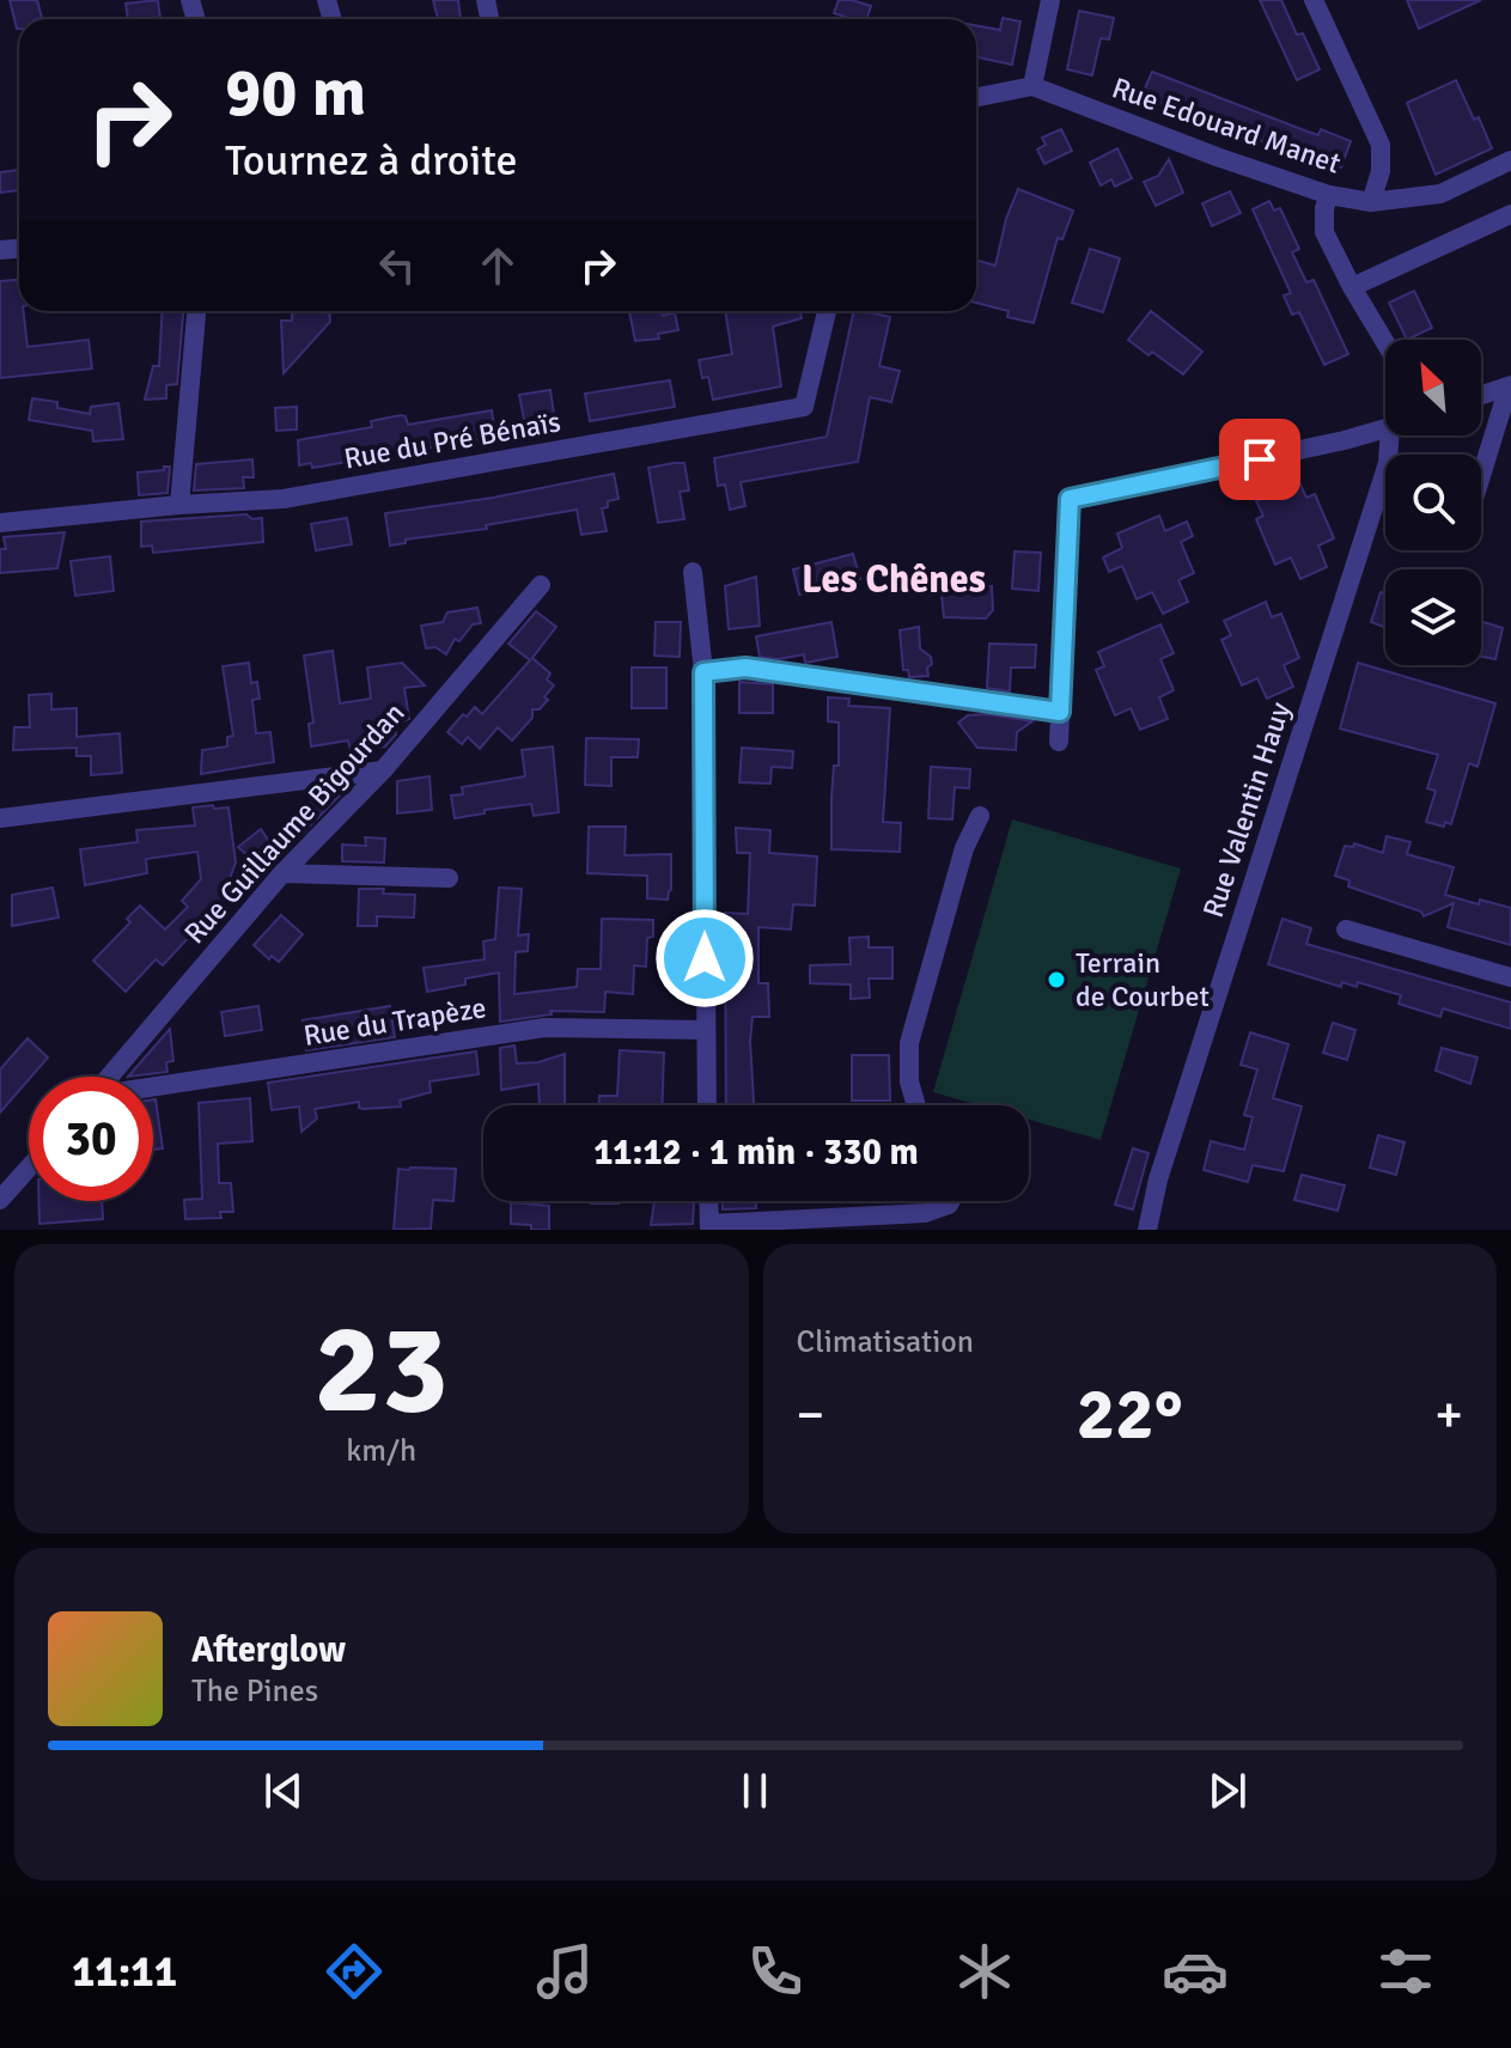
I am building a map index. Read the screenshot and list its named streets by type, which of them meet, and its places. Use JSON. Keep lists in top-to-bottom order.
{
  "streets": {
    "street": [
      "Rue Edouard Manet",
      "Rue du Pré Bénaïs",
      "Rue Valentin Hauy",
      "Rue Guillaume Bigourdan",
      "Rue du Trapèze"
    ]
  },
  "districts": ["Les Chênes"],
  "places": ["Terrain de Courbet"],
  "north": "top left",
  "page": {
    "turn": ["90 m", "Tournez à droite"],
    "limit": "30",
    "trip": "11:12 · 1 min · 330 m",
    "tile": [
      ["23", "km/h"],
      "Climatisation"
    ],
    "heat": ["−", "22°", "+"],
    "song": ["Afterglow", "The Pines"],
    "tabs": "11:11"
  }
}
